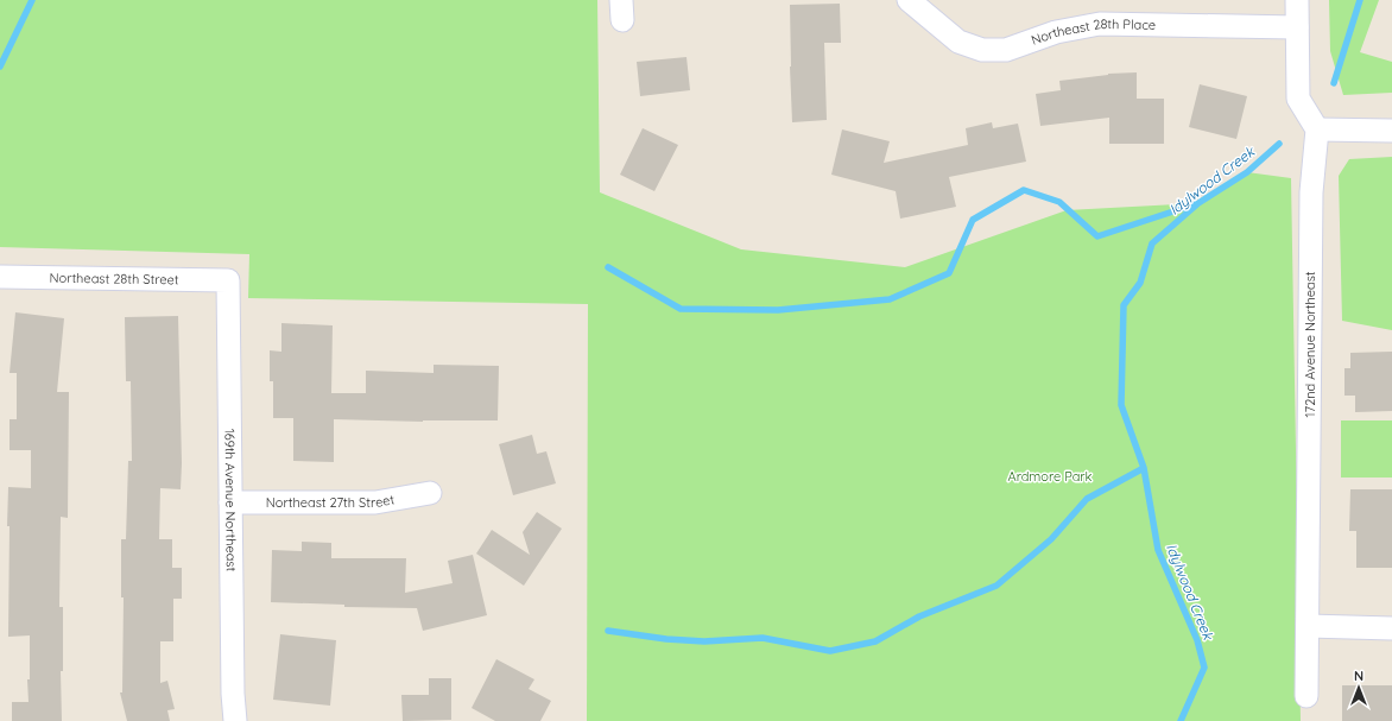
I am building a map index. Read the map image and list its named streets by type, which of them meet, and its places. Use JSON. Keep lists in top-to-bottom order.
{
  "streets": {
    "street": [
      "Northeast 28th Place",
      "Northeast 28th Street",
      "172nd Avenue Northeast",
      "169th Avenue Northeast",
      "Northeast 27th Street"
    ]
  },
  "crossings": [
    ["Northeast 28th Street", "169th Avenue Northeast"],
    ["169th Avenue Northeast", "Northeast 27th Street"]
  ],
  "water": ["Idylwood Creek"],
  "parks": ["Ardmore Park"],
  "north": "top"
}
